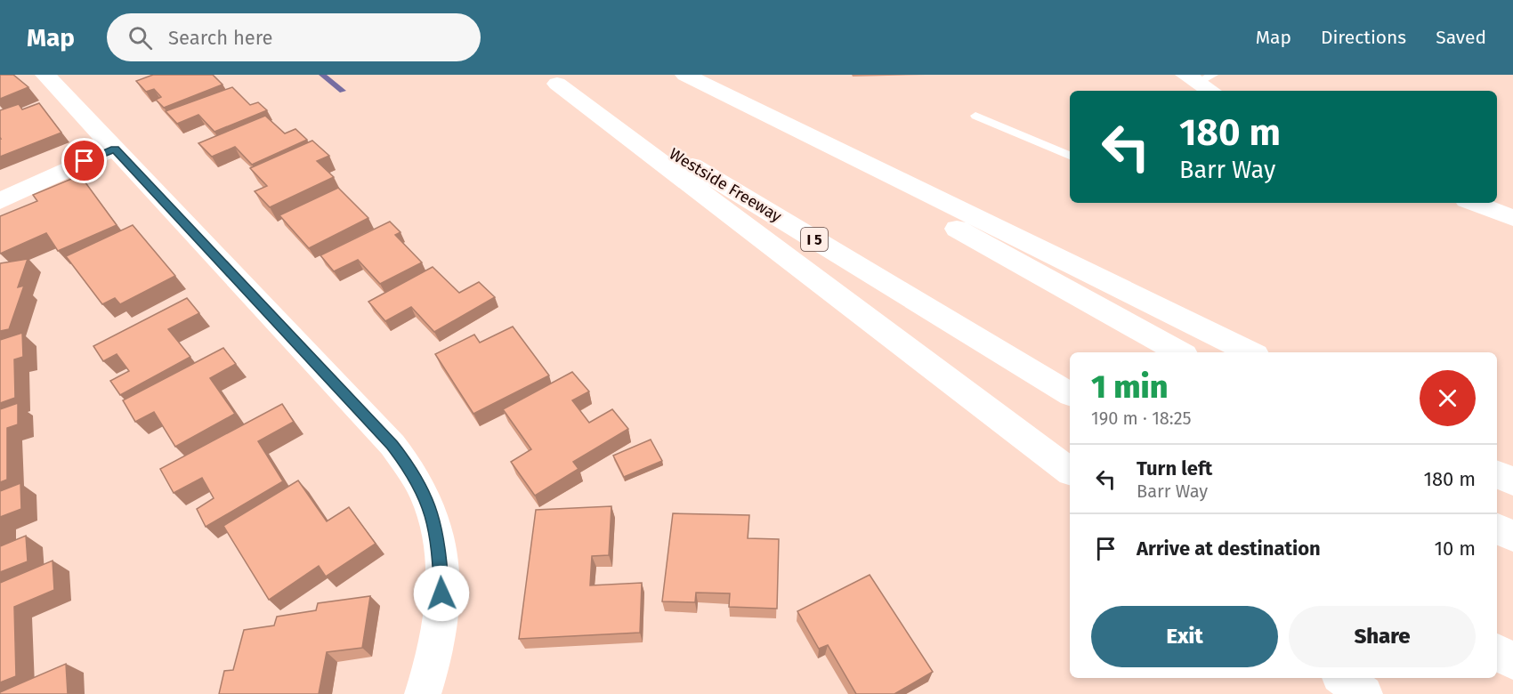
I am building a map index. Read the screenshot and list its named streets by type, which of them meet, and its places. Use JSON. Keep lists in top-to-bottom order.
{
  "streets": {
    "main road": ["Westside Freeway", "I 5"]
  },
  "page": {
    "header": "Map",
    "search": "Search here",
    "nav": ["Map", "Directions", "Saved"],
    "turn": ["180 m", "Barr Way"],
    "heading": ["1 min", "190 m · 18:25"],
    "list": [
      {
        "name": "Turn left",
        "note": "Barr Way",
        "value": "180 m"
      },
      {
        "name": "Arrive at destination",
        "value": "10 m"
      }
    ],
    "buttons": ["Exit", "Share"]
  }
}
